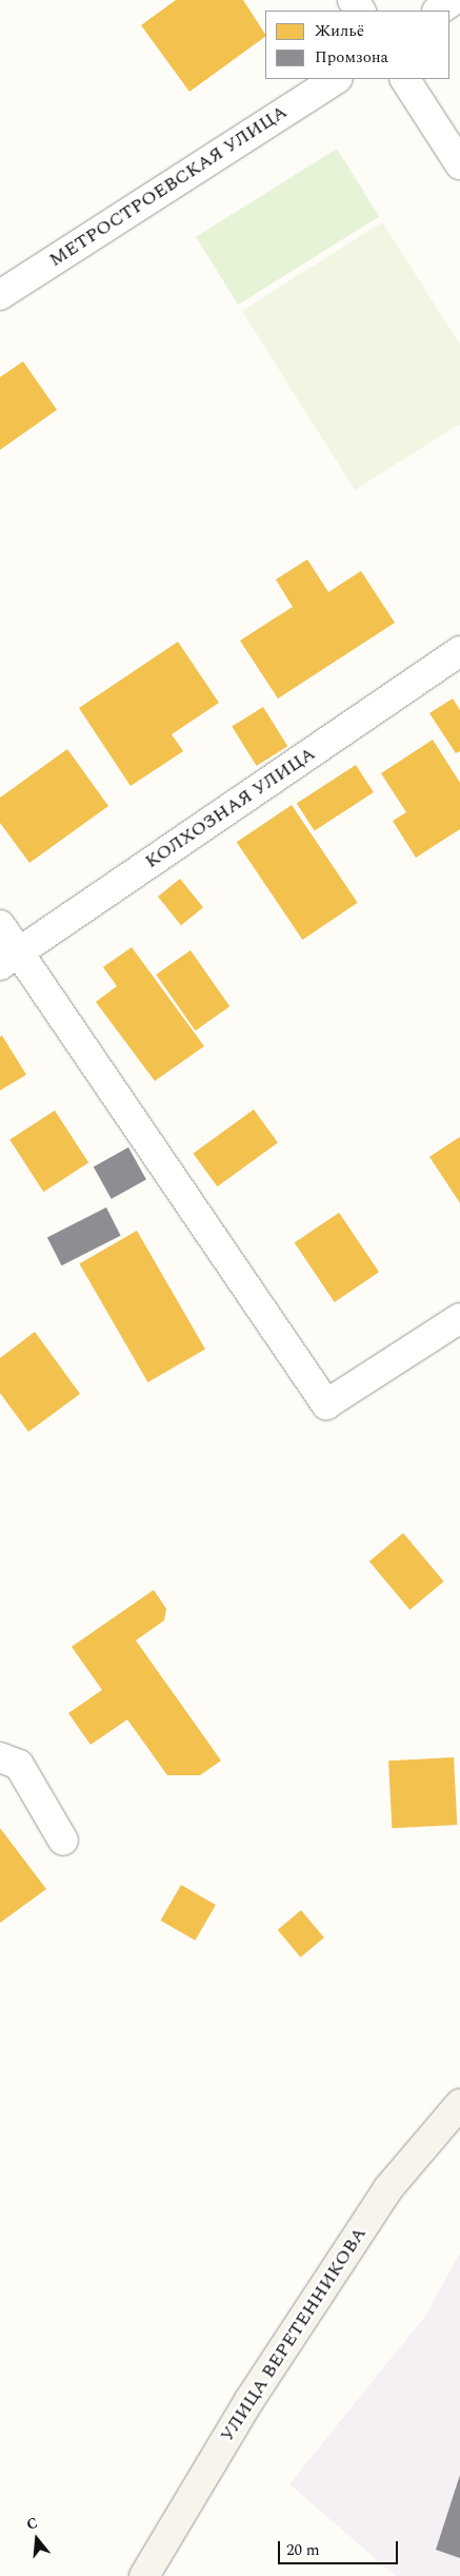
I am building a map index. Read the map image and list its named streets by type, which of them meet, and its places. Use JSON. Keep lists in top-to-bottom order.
{
  "streets": {
    "main road": ["УЛИЦА ВЕРЕТЕННИКОВА"],
    "street": ["МЕТРОСТРОЕВСКАЯ УЛИЦА", "КОЛХОЗНАЯ УЛИЦА"]
  },
  "legend": ["Жильё", "Промзона"],
  "scale_bar": "20 m",
  "north": "top"
}
